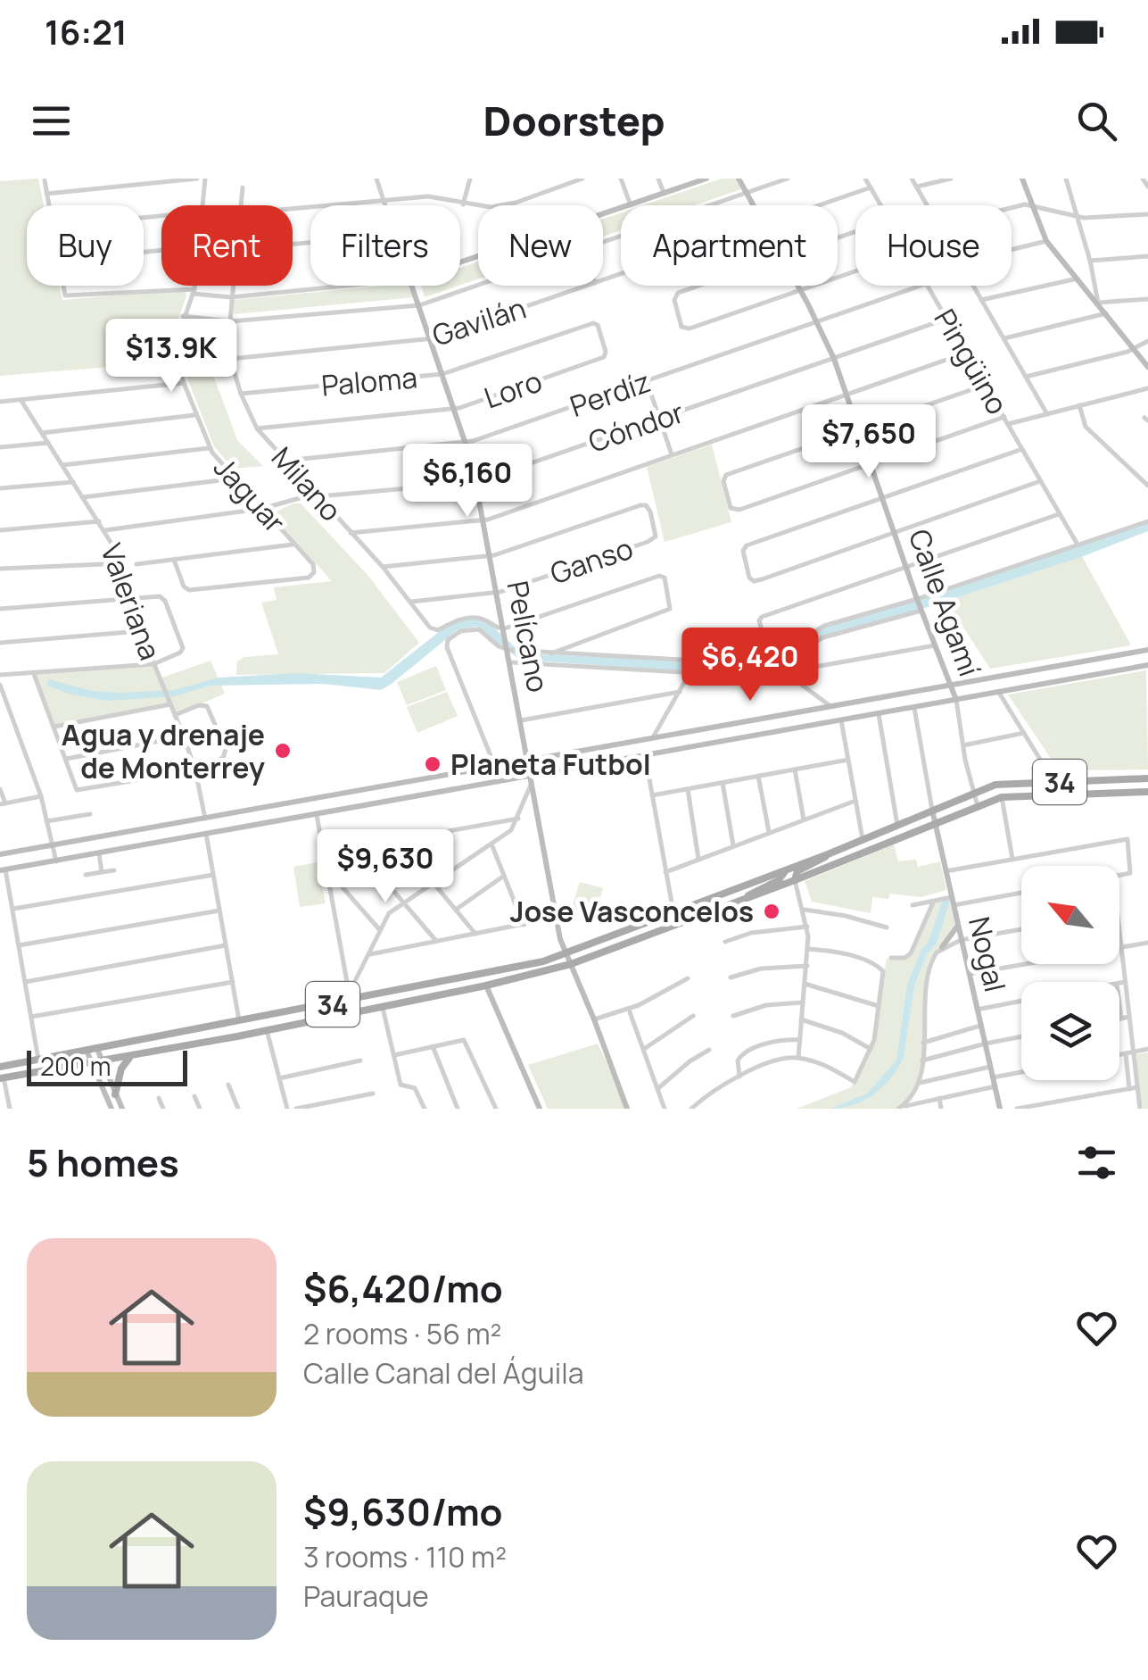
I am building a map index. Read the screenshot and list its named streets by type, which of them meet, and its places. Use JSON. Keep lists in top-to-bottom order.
{
  "streets": {
    "main road": ["34"],
    "street": [
      "Gavilán",
      "Pingüino",
      "Paloma",
      "Loro",
      "Perdíz",
      "Cóndor",
      "Milano",
      "Jaguar",
      "Ganso",
      "Valeriana",
      "Calle Agamí",
      "Pelícano",
      "Nogal"
    ]
  },
  "crossings": [
    ["Gavilán", "Pingüino"],
    ["Gavilán", "Milano"],
    ["Gavilán", "Pelícano"],
    ["Pingüino", "Cóndor"],
    ["Paloma", "Loro"],
    ["Paloma", "Milano"],
    ["Paloma", "Pelícano"],
    ["Loro", "Milano"],
    ["Loro", "Pelícano"],
    ["Perdíz", "Milano"],
    ["Perdíz", "Calle Agamí"],
    ["Perdíz", "Pelícano"],
    ["Cóndor", "Milano"],
    ["Cóndor", "Jaguar"],
    ["Cóndor", "Valeriana"],
    ["Cóndor", "Calle Agamí"],
    ["Cóndor", "Pelícano"],
    ["Milano", "Ganso"],
    ["Milano", "Pelícano"],
    ["Ganso", "Pelícano"],
    ["Calle Agamí", "34"],
    ["Pelícano", "34"],
    ["34", "Nogal"]
  ],
  "places": ["Agua y drenaje de Monterrey", "Planeta Futbol", "Jose Vasconcelos"],
  "scale_bar": "200 m",
  "north": "top left",
  "page": {
    "status": "16:21",
    "header": "Doorstep",
    "chip": [
      "Buy",
      "Rent",
      "Filters",
      "New",
      "Apartment",
      "House"
    ],
    "price": [
      "$13.9K",
      "$7,650",
      "$6,160",
      "$6,420",
      "$9,630"
    ],
    "scale": "200 m",
    "heading": "5 homes",
    "list": [
      {
        "name": "$6,420/mo",
        "note": "2 rooms · 56 m² · Calle Canal del Águila"
      },
      {
        "name": "$9,630/mo",
        "note": "3 rooms · 110 m² · Pauraque"
      }
    ]
  }
}
